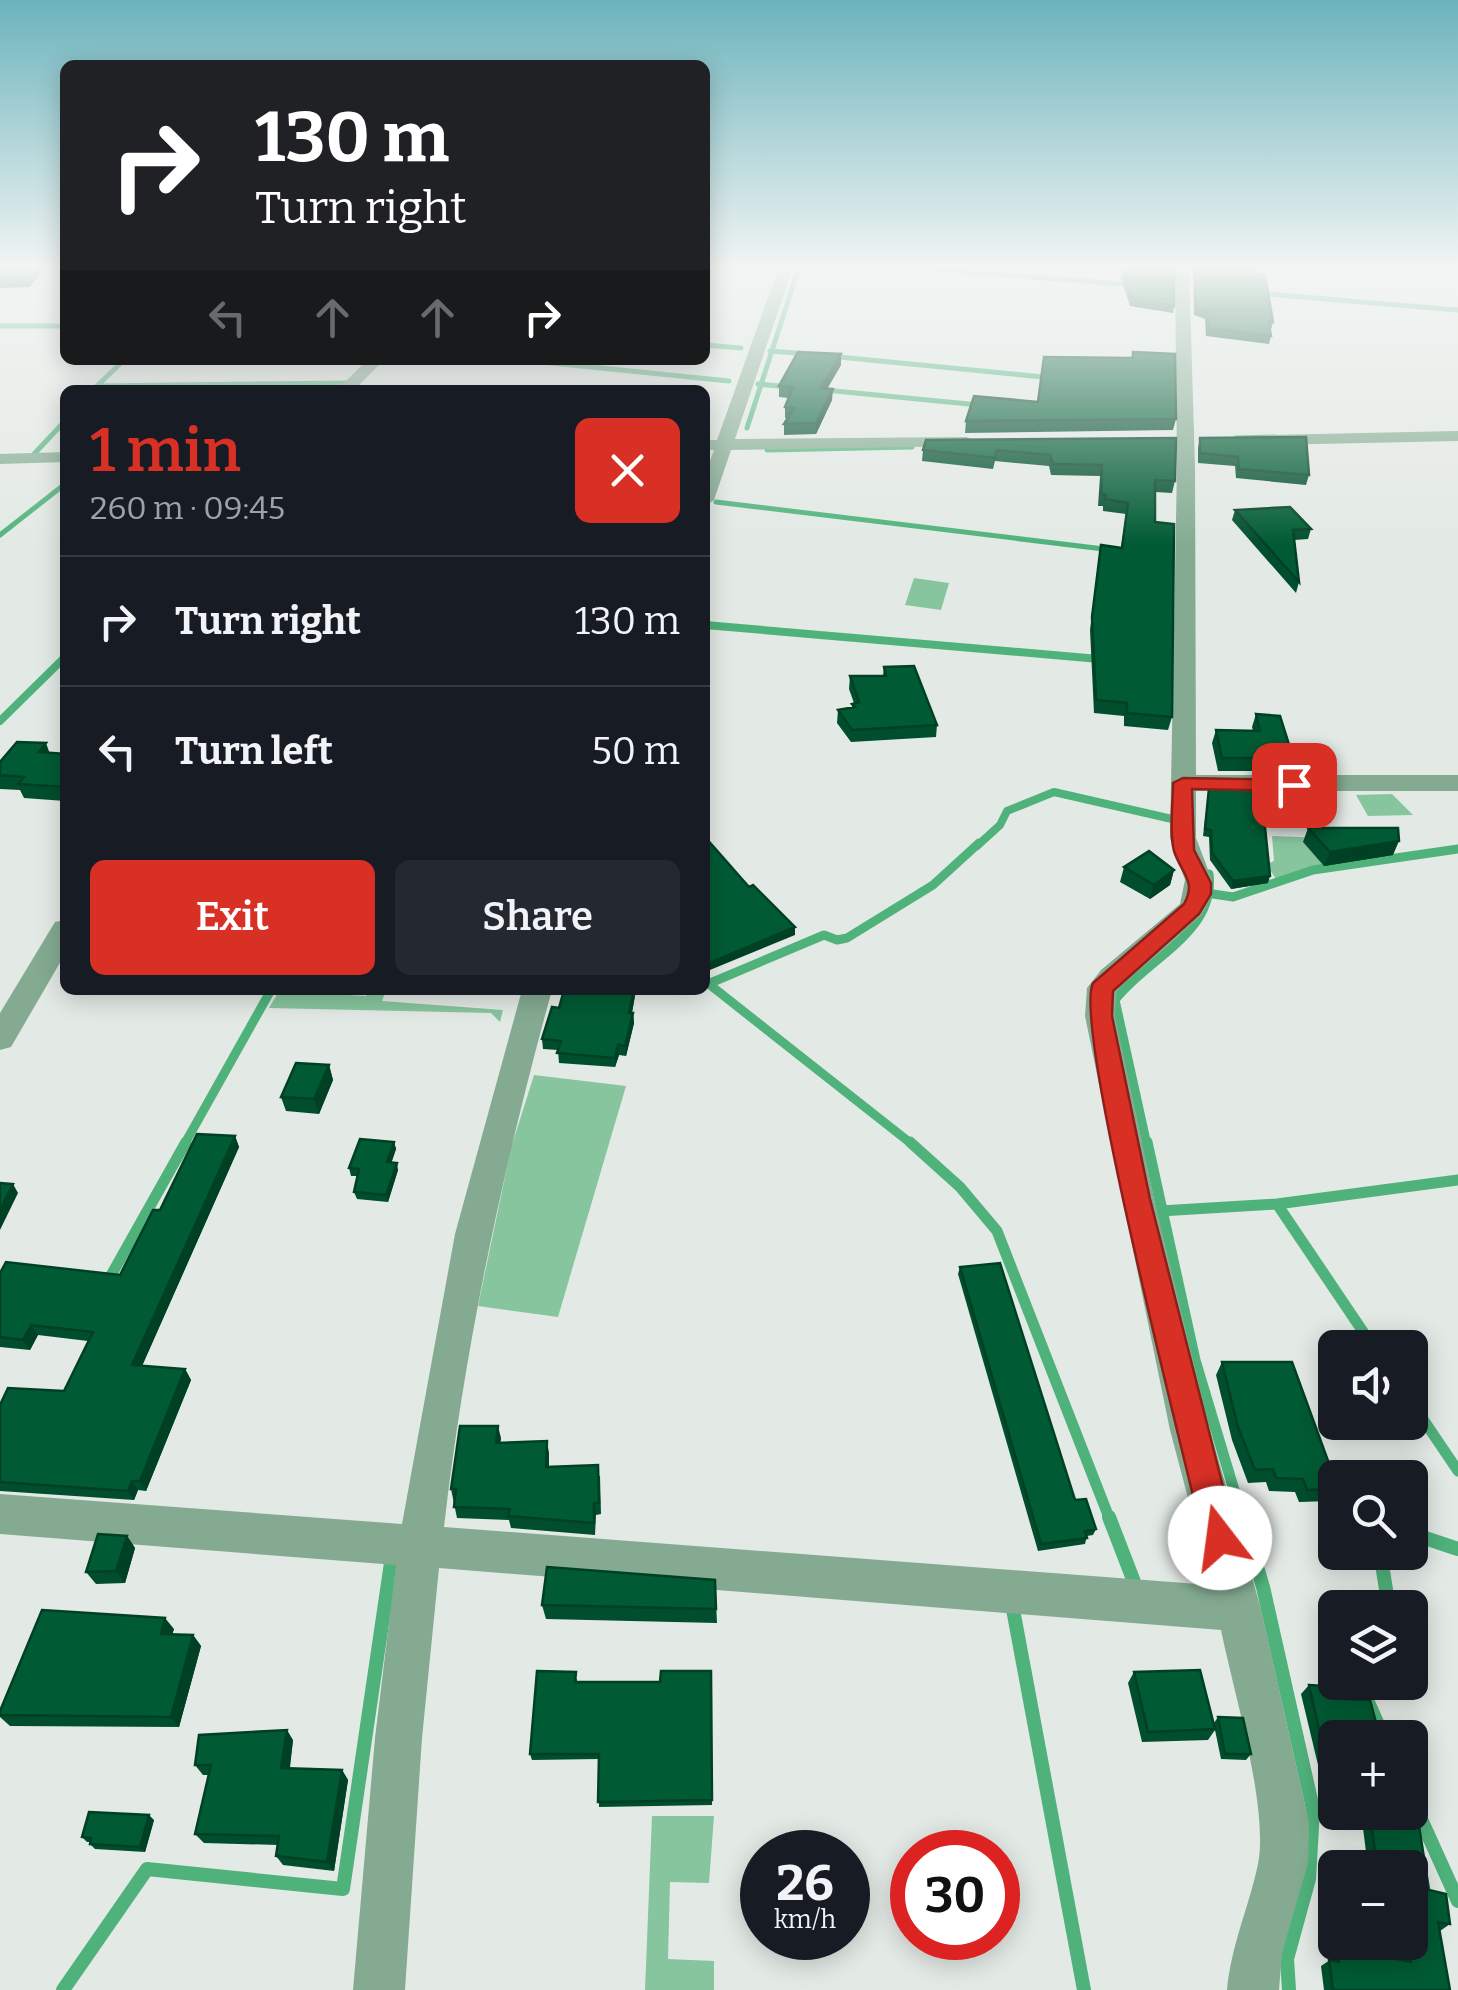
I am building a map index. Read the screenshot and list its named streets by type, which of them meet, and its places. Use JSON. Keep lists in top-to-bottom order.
{
  "page": {
    "turn": ["130 m", "Turn right"],
    "heading": ["1 min", "260 m · 09:45"],
    "list": [
      {
        "name": "Turn right",
        "value": "130 m"
      },
      {
        "name": "Turn left",
        "value": "50 m"
      }
    ],
    "buttons": ["Exit", "Share"],
    "map_buttons": ["+", "−"],
    "speed": "26 km/h",
    "limit": "30"
  }
}
